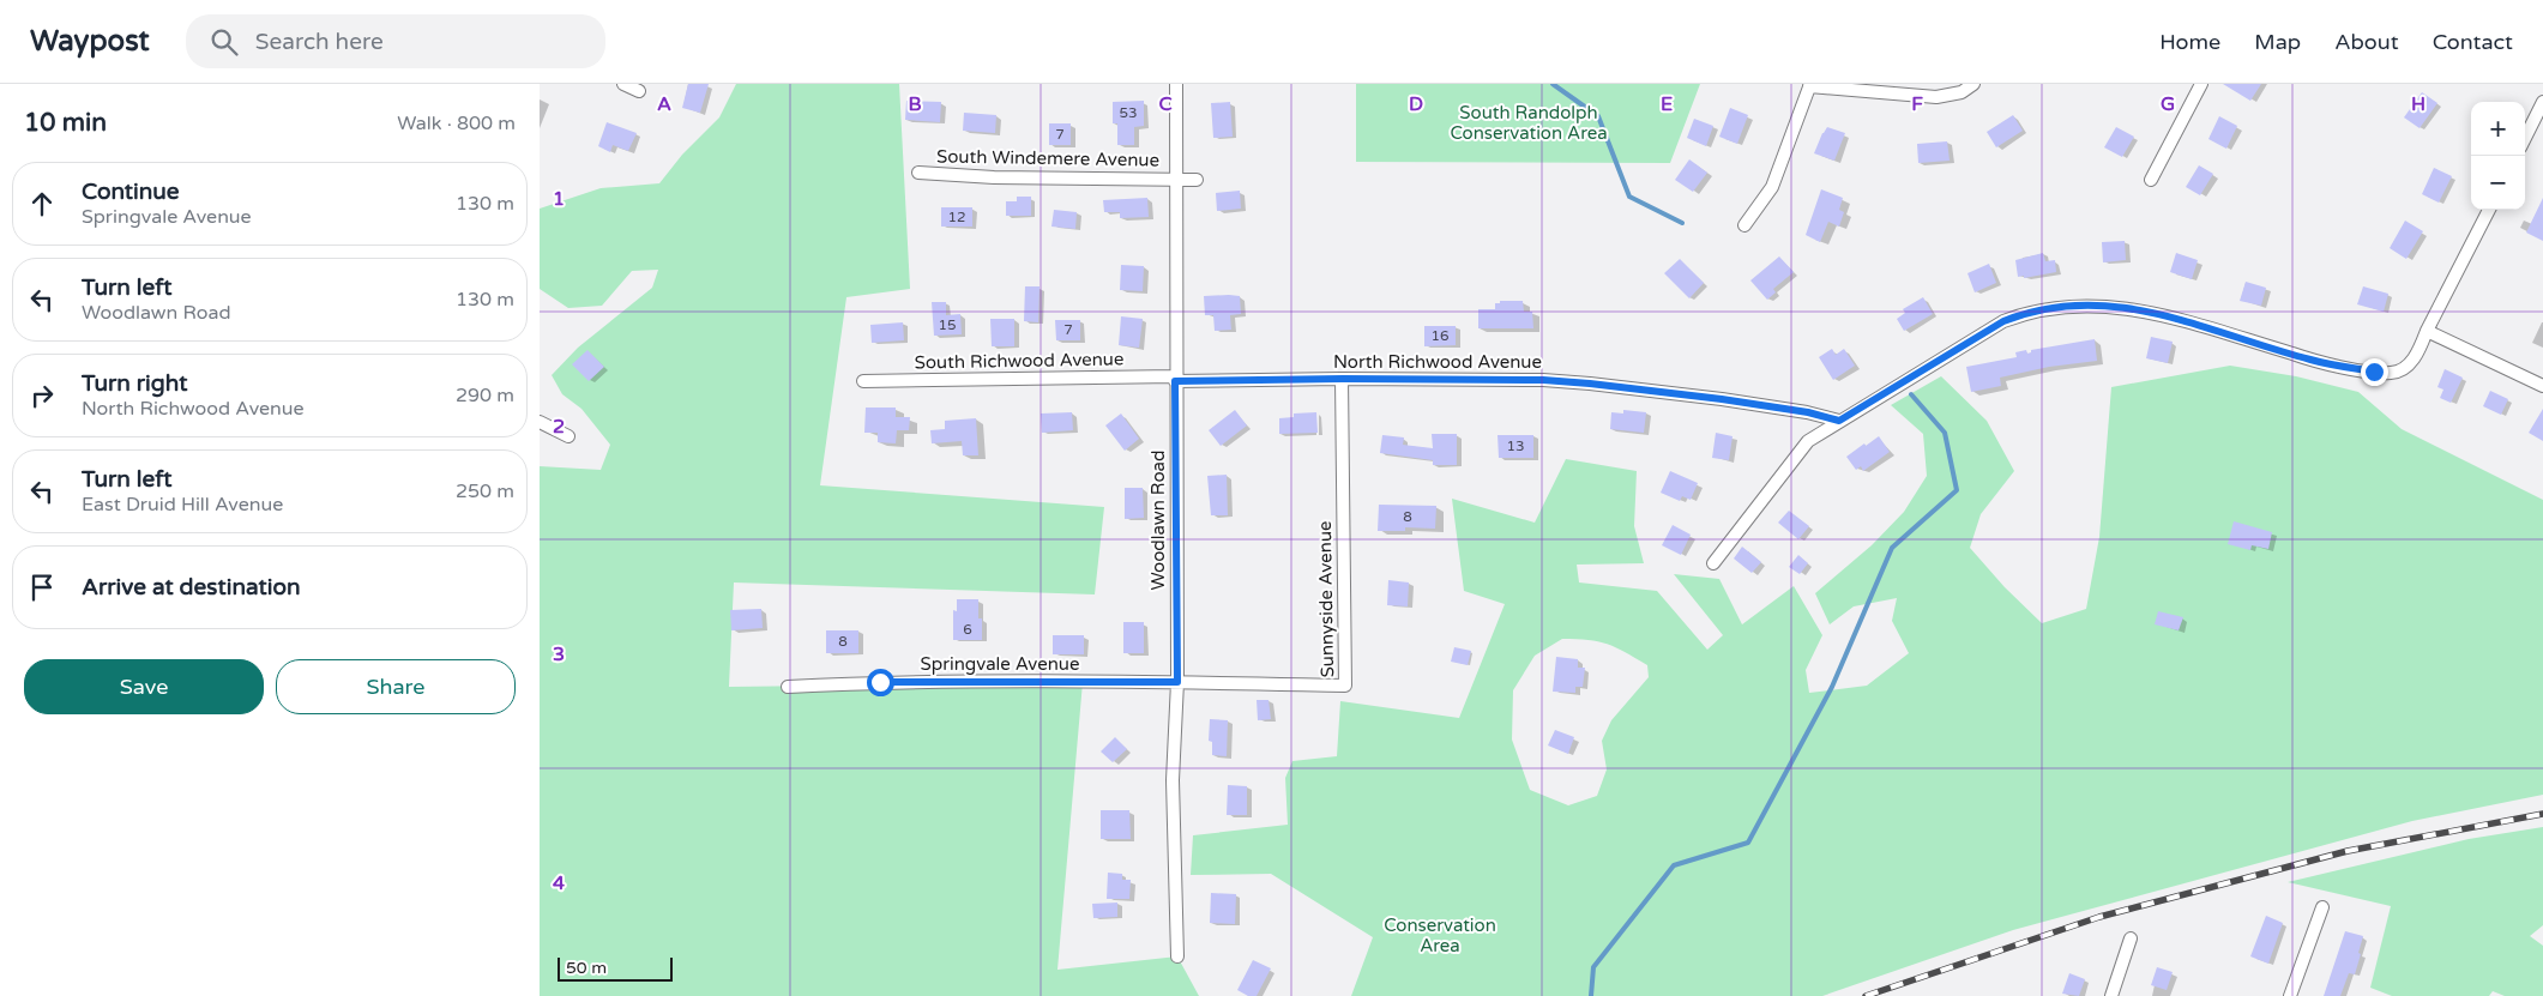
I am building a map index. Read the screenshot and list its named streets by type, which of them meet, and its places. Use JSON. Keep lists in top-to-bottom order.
{
  "streets": {
    "street": [
      "South Windemere Avenue",
      "South Richwood Avenue",
      "North Richwood Avenue",
      "Woodlawn Road",
      "Sunnyside Avenue",
      "Springvale Avenue"
    ]
  },
  "crossings": [
    ["South Windemere Avenue", "Woodlawn Road"],
    ["South Richwood Avenue", "North Richwood Avenue"],
    ["South Richwood Avenue", "Woodlawn Road"],
    ["North Richwood Avenue", "Woodlawn Road"],
    ["North Richwood Avenue", "Sunnyside Avenue"],
    ["Woodlawn Road", "Sunnyside Avenue"],
    ["Woodlawn Road", "Springvale Avenue"],
    ["Sunnyside Avenue", "Springvale Avenue"]
  ],
  "parks": ["South Randolph Conservation Area", "Conservation Area"],
  "house_numbers": [
    "53",
    "7",
    "12",
    "15",
    "7",
    "16",
    "13",
    "8",
    "6",
    "8"
  ],
  "scale_bar": "50 m",
  "page": {
    "header": "Waypost",
    "search": "Search here",
    "nav": [
      "Home",
      "Map",
      "About",
      "Contact"
    ],
    "heading": ["10 min", "Walk · 800 m"],
    "map_buttons": ["+", "−"],
    "list": [
      ["Continue", "Springvale Avenue", "130 m"],
      ["Turn left", "Woodlawn Road", "130 m"],
      ["Turn right", "North Richwood Avenue", "290 m"],
      ["Turn left", "East Druid Hill Avenue", "250 m"],
      "Arrive at destination"
    ],
    "buttons": ["Save", "Share"],
    "scale": "50 m"
  },
  "grid": {
    "columns": [
      "A",
      "B",
      "C",
      "D",
      "E",
      "F",
      "G",
      "H"
    ],
    "rows": [
      "1",
      "2",
      "3",
      "4"
    ]
  }
}
